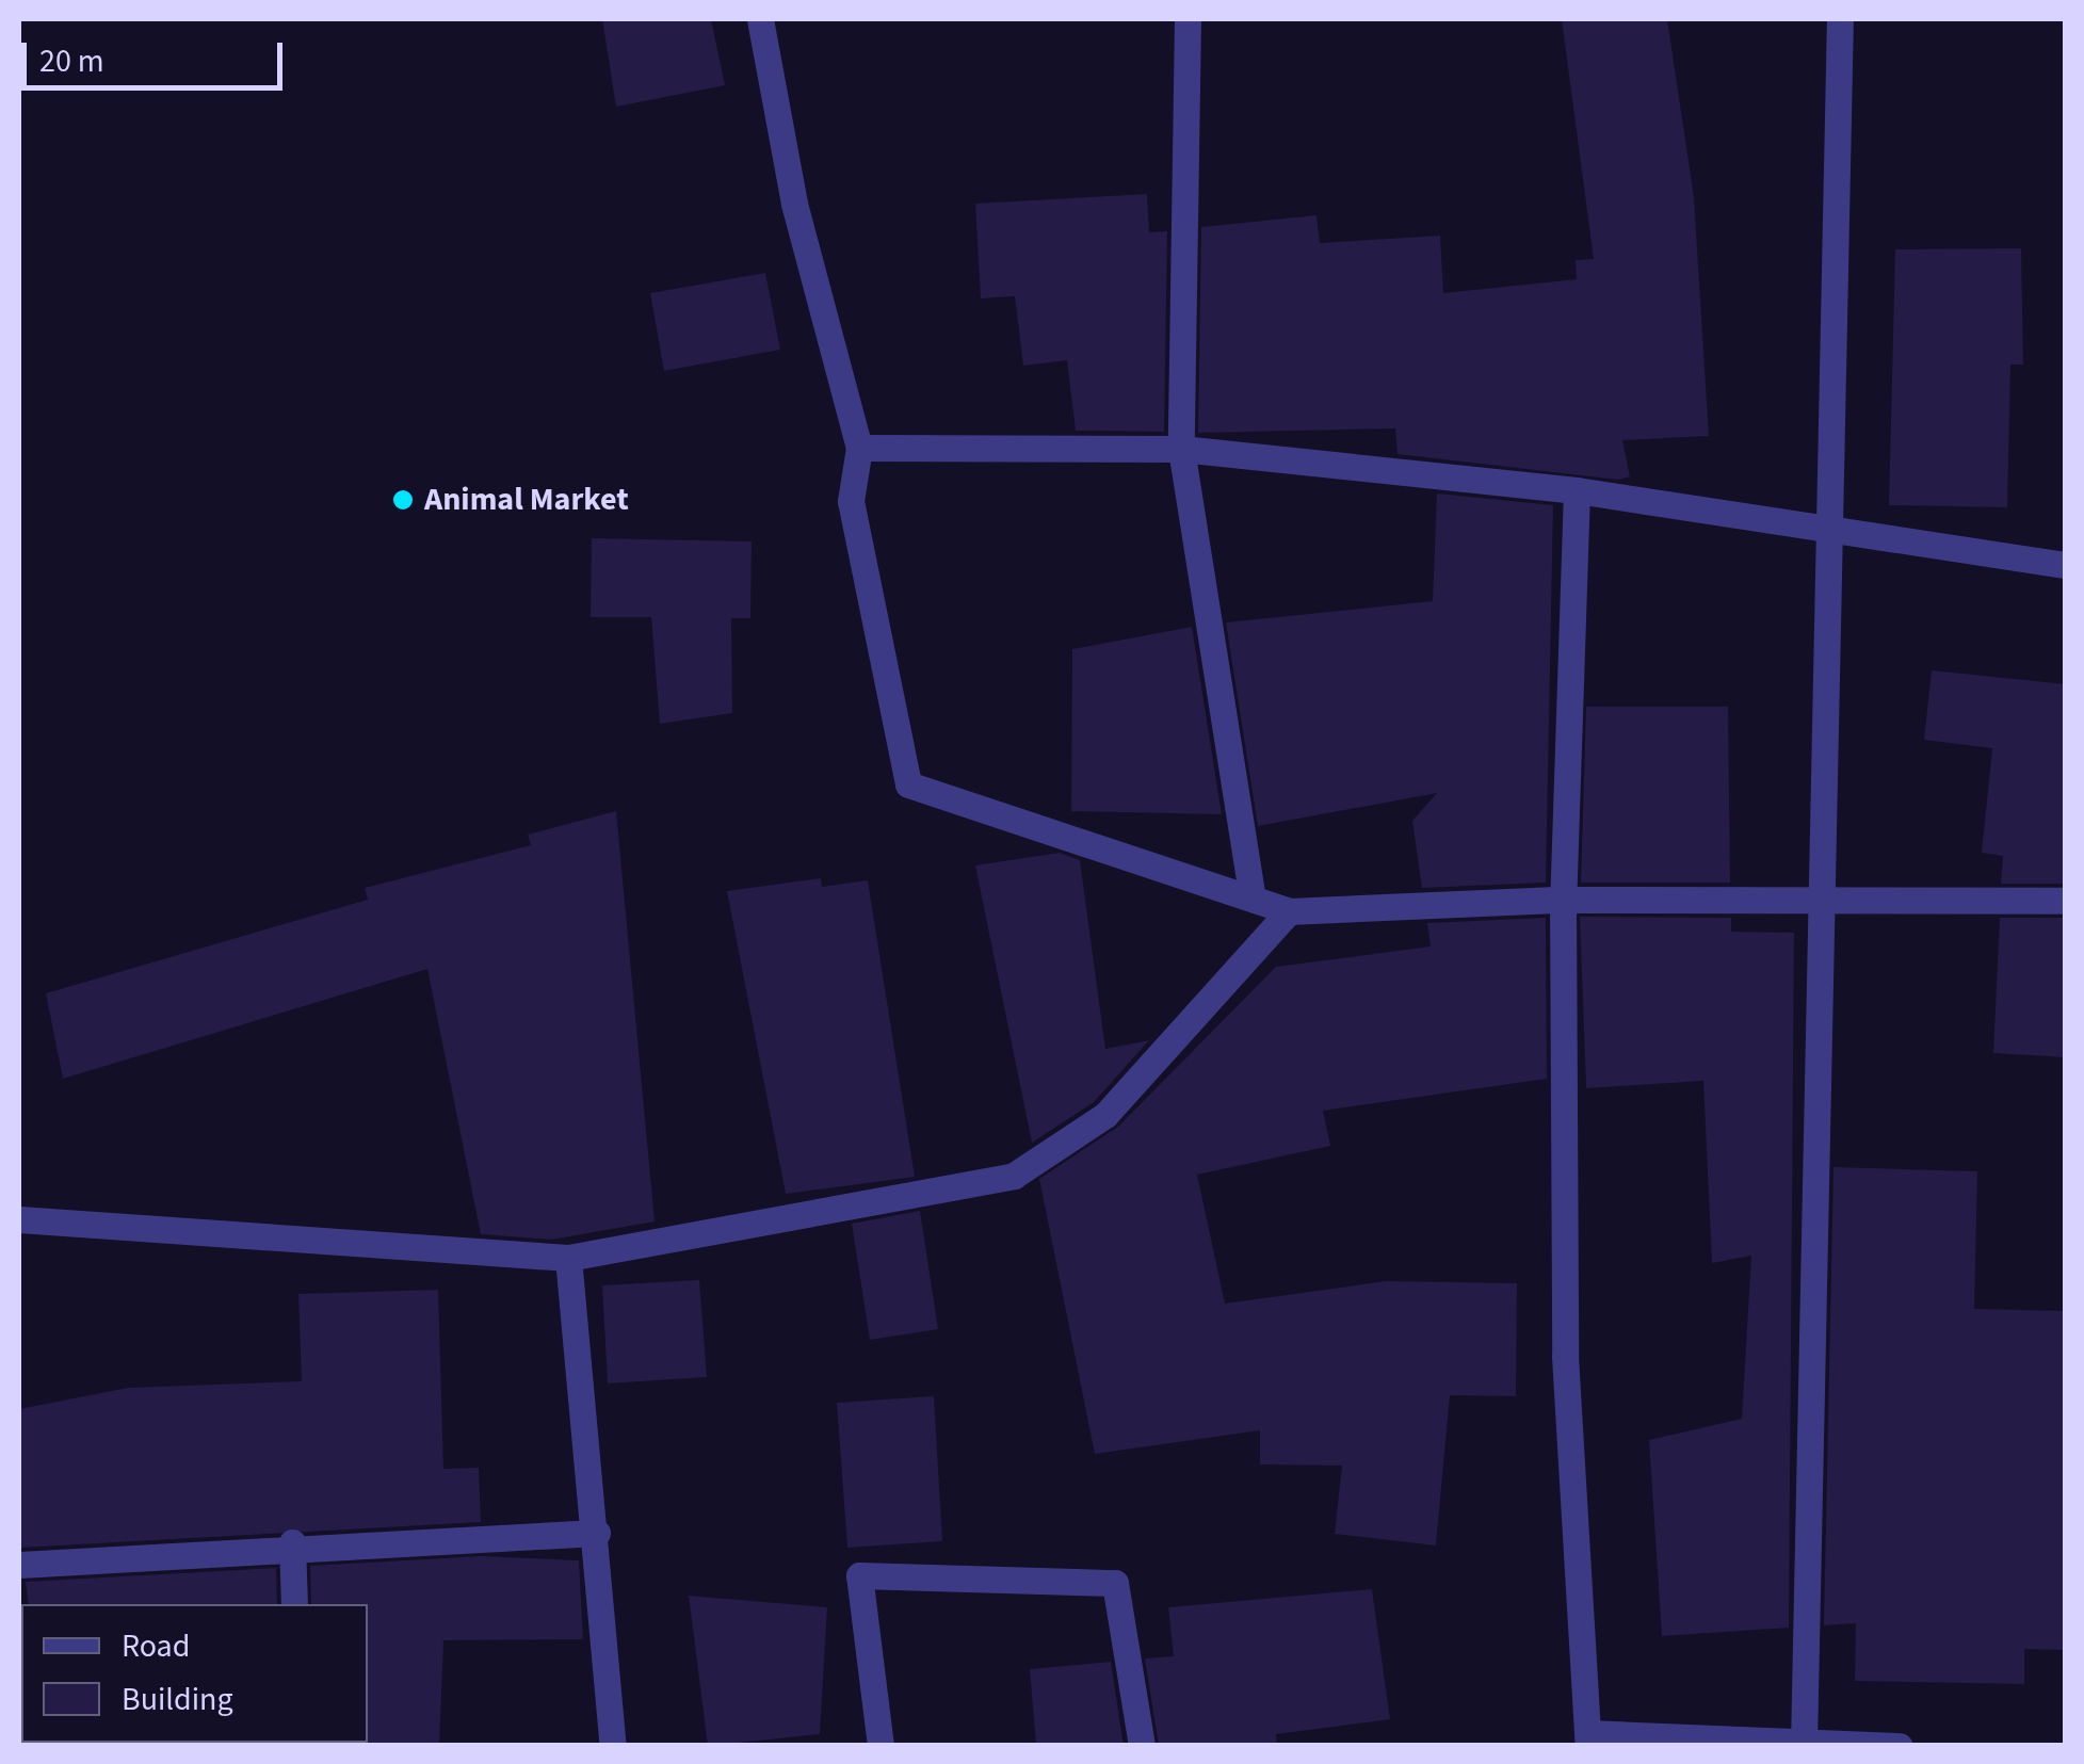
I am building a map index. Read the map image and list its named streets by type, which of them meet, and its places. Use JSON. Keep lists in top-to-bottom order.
{
  "places": ["Animal Market"],
  "legend": ["Road", "Building"],
  "scale_bar": "20 m"
}
